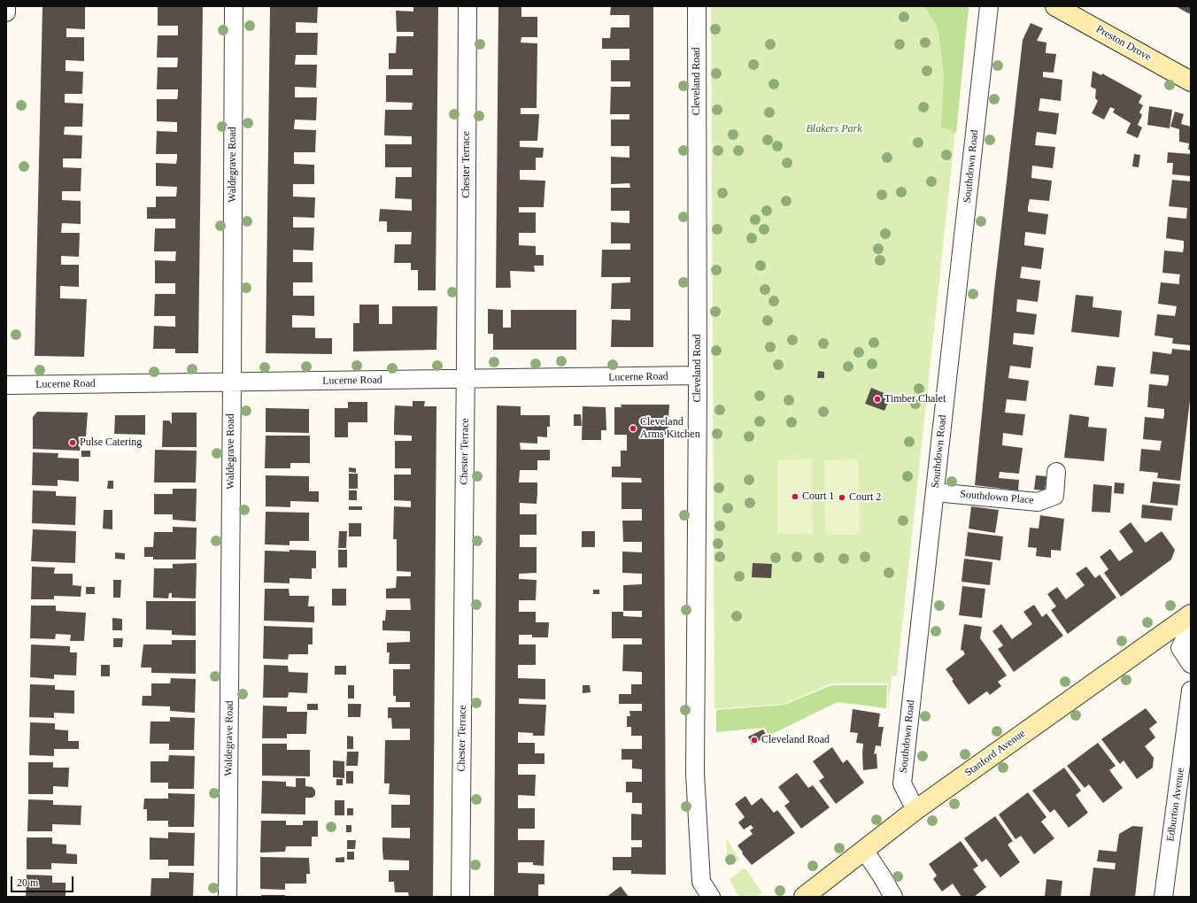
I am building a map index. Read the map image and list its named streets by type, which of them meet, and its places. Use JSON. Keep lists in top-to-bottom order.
{
  "streets": {
    "street": [
      "Preston Drove",
      "Cleveland Road",
      "Waldegrave Road",
      "Chester Terrace",
      "Southdown Road",
      "Lucerne Road",
      "Southdown Place",
      "Stanford Avenue",
      "Edburton Avenue"
    ]
  },
  "crossings": [
    ["Cleveland Road", "Lucerne Road"],
    ["Waldegrave Road", "Lucerne Road"],
    ["Chester Terrace", "Lucerne Road"],
    ["Southdown Road", "Southdown Place"],
    ["Southdown Road", "Stanford Avenue"]
  ],
  "parks": ["Blakers Park"],
  "places": [
    "Timber Chalet",
    "Cleveland Arms Kitchen",
    "Pulse Catering",
    "Court 1",
    "Court 2",
    "Cleveland Road"
  ],
  "scale_bar": "20 m"
}
